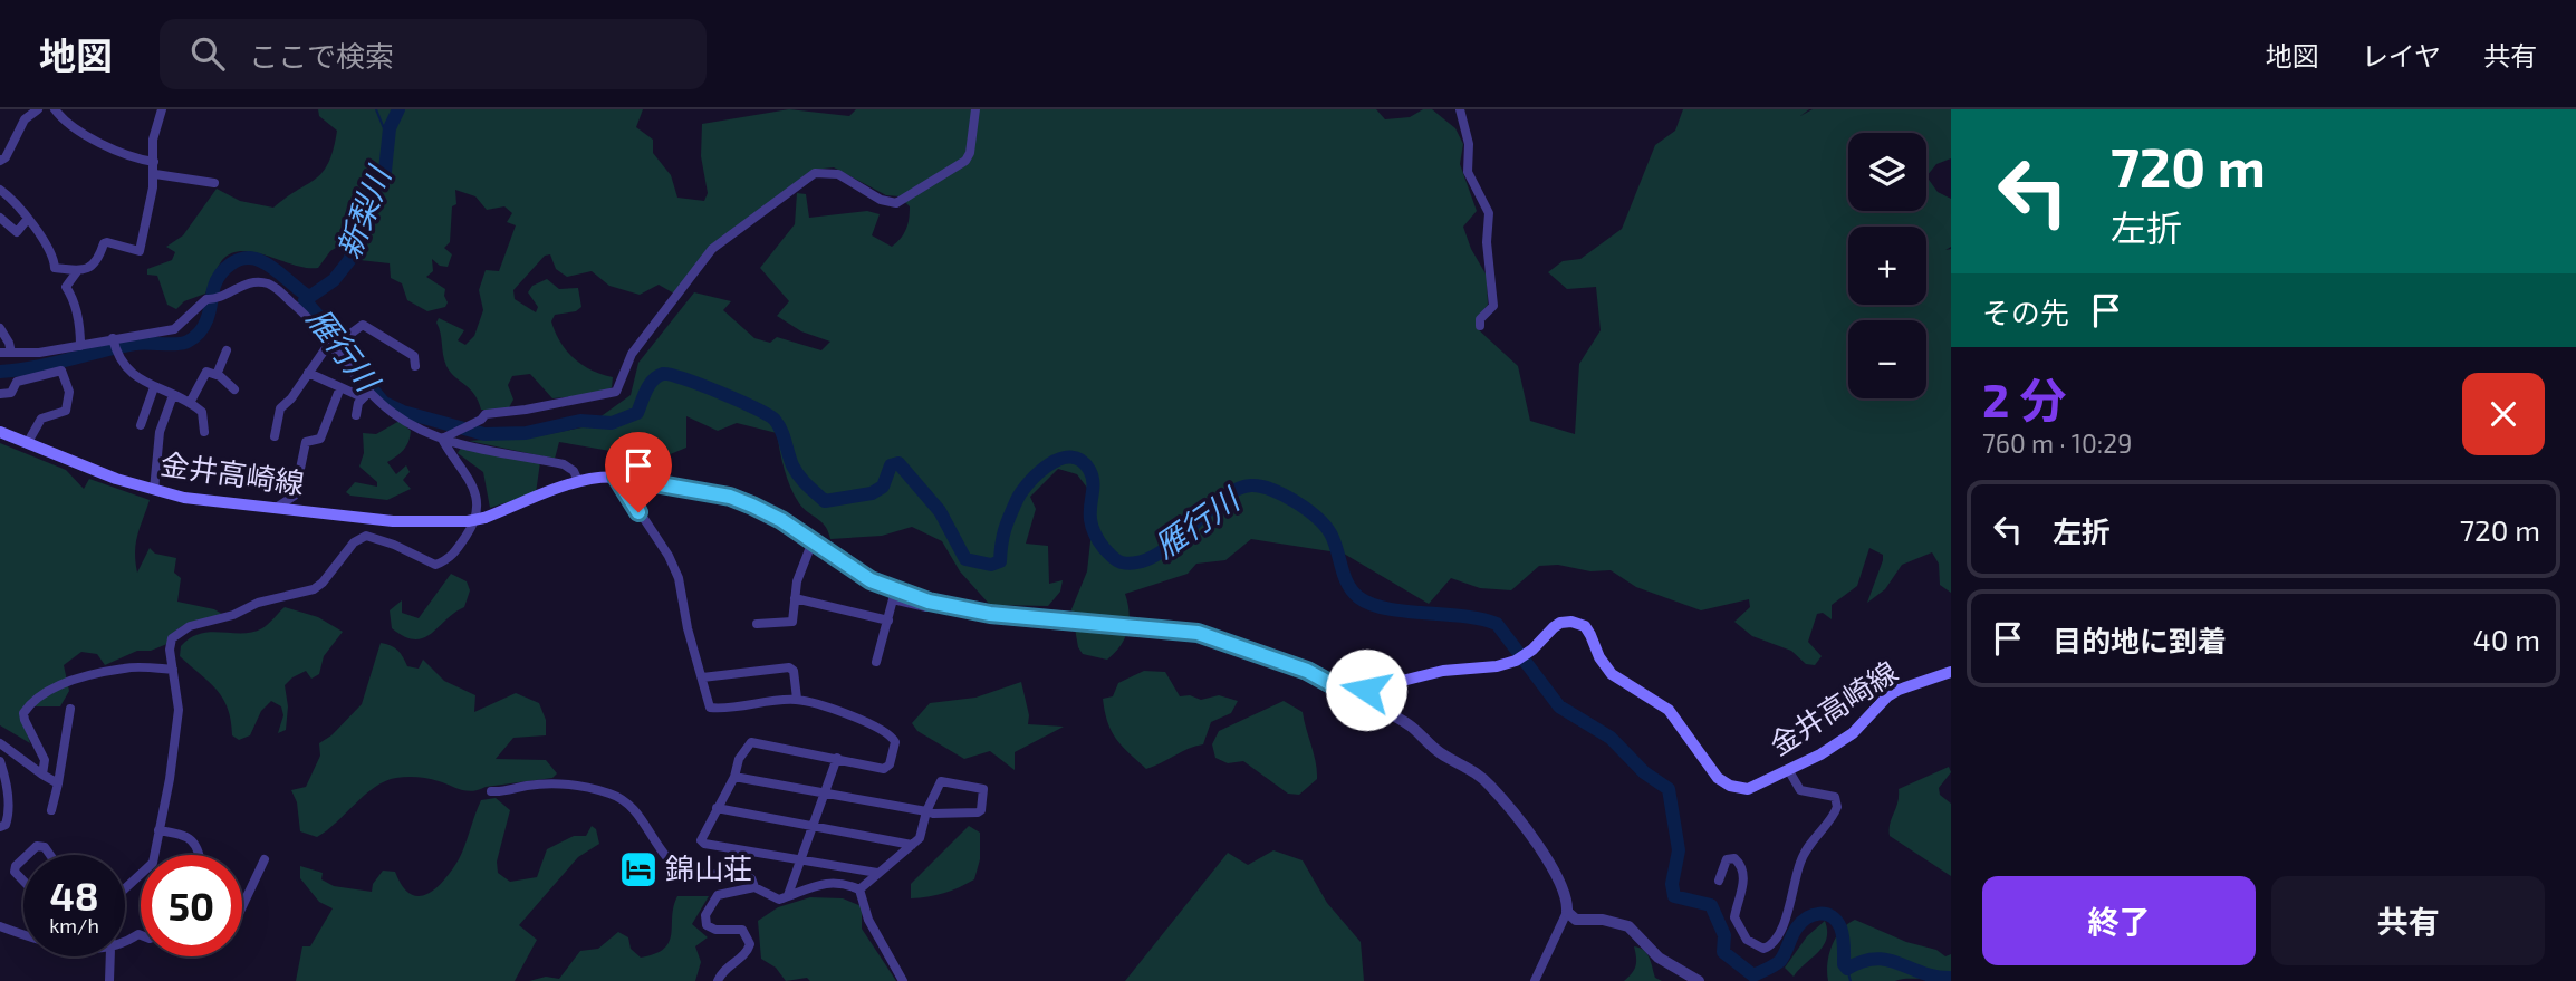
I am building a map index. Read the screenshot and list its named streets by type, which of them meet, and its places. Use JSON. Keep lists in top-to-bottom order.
{
  "streets": {
    "main road": ["金井高崎線"]
  },
  "water": ["新梨川", "雁行川"],
  "places": {
    "hotel": ["錦山荘"]
  },
  "page": {
    "header": "地図",
    "search": "ここで検索",
    "nav": ["地図", "レイヤ", "共有"],
    "turn": ["720 m", "左折"],
    "map_buttons": ["+", "−"],
    "then": "その先",
    "heading": ["2 分", "760 m · 10:29"],
    "list": [
      {
        "name": "左折",
        "value": "720 m"
      },
      {
        "name": "目的地に到着",
        "value": "40 m"
      }
    ],
    "speed": "48 km/h",
    "limit": "50",
    "buttons": ["終了", "共有"]
  }
}
